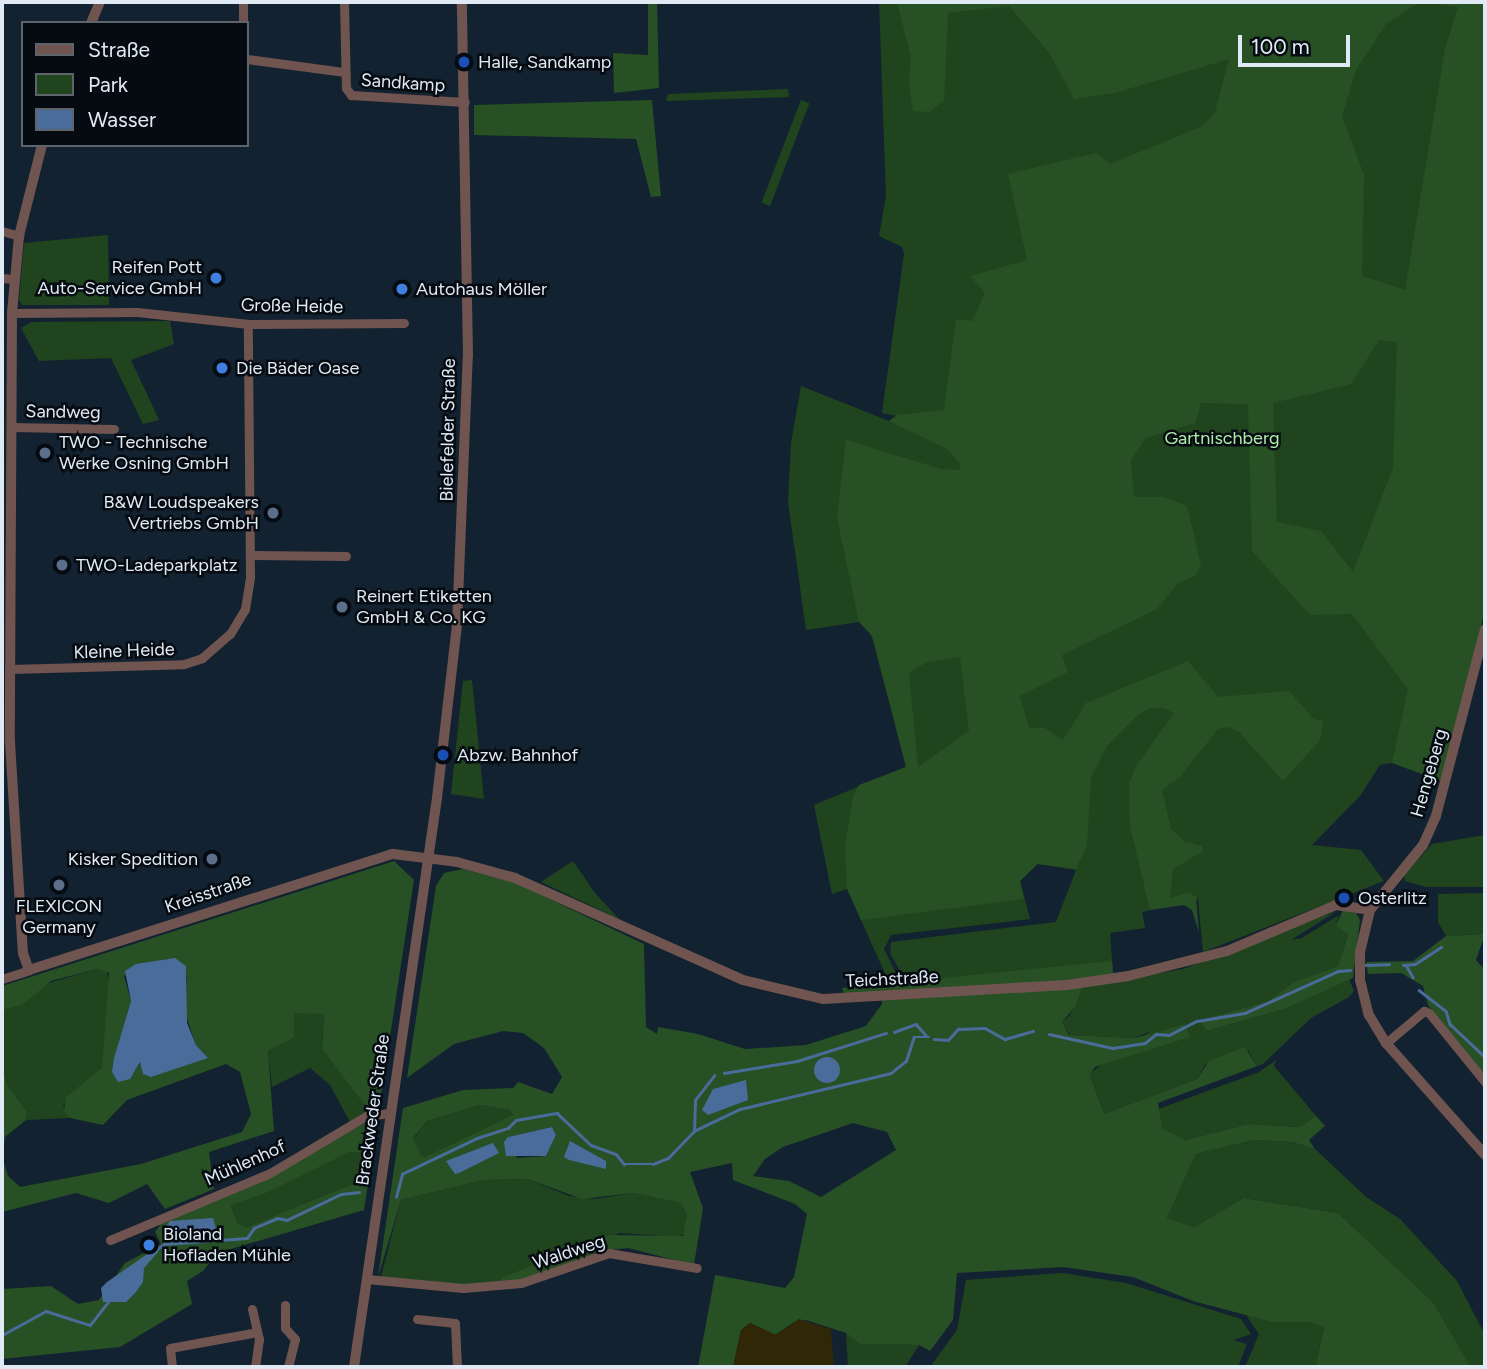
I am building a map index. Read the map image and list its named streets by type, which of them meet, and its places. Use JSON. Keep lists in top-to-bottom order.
{
  "streets": {
    "street": [
      "Sandkamp",
      "Große Heide",
      "Sandweg",
      "Bielefelder Straße",
      "Kleine Heide",
      "Hengeberg",
      "Kreisstraße",
      "Teichstraße",
      "Brackweder Straße",
      "Mühlenhof",
      "Waldweg"
    ]
  },
  "crossings": [
    ["Sandkamp", "Bielefelder Straße"],
    ["Große Heide", "Kleine Heide"],
    ["Bielefelder Straße", "Kreisstraße"],
    ["Bielefelder Straße", "Teichstraße"],
    ["Bielefelder Straße", "Brackweder Straße"],
    ["Hengeberg", "Teichstraße"],
    ["Kreisstraße", "Teichstraße"],
    ["Kreisstraße", "Brackweder Straße"],
    ["Teichstraße", "Brackweder Straße"],
    ["Brackweder Straße", "Mühlenhof"],
    ["Brackweder Straße", "Waldweg"]
  ],
  "parks": ["Gartnischberg"],
  "places": [
    "Halle, Sandkamp",
    "Reifen Pott Auto-Service GmbH",
    "Autohaus Möller",
    "Die Bäder Oase",
    "TWO - Technische Werke Osning GmbH",
    "B&W Loudspeakers Vertriebs GmbH",
    "TWO-Ladeparkplatz",
    "Reinert Etiketten GmbH & Co. KG",
    "Abzw. Bahnhof",
    "Kisker Spedition",
    "FLEXICON Germany",
    "Osterlitz",
    "Bioland Hofladen Mühle"
  ],
  "legend": ["Straße", "Park", "Wasser"],
  "scale_bar": "100 m"
}
